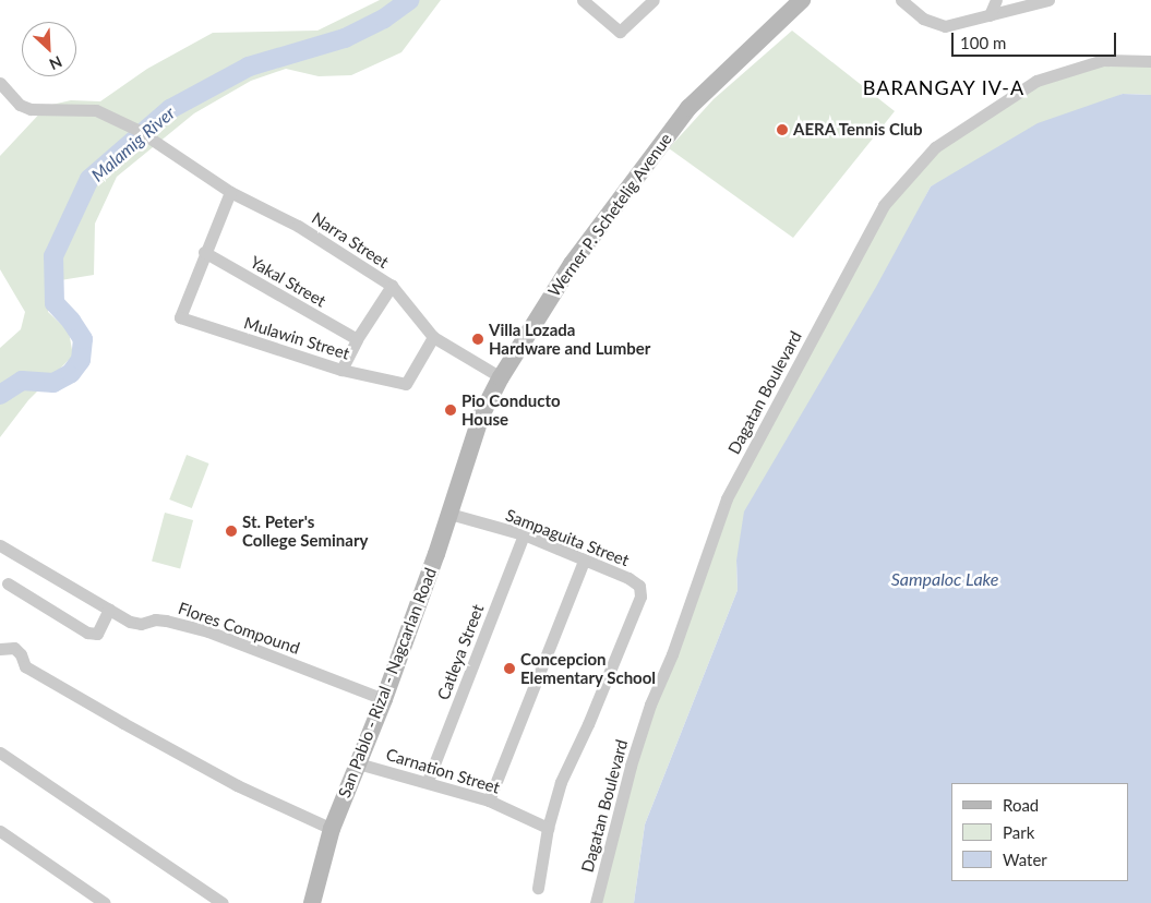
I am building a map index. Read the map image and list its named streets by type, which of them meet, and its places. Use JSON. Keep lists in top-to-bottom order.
{
  "streets": {
    "main road": ["Werner P. Schetelig Avenue", "San Pablo - Rizal - Nagcarlan Road"],
    "street": [
      "Narra Street",
      "Yakal Street",
      "Mulawin Street",
      "Dagatan Boulevard",
      "Sampaguita Street",
      "Flores Compound",
      "Catleya Street",
      "Carnation Street"
    ]
  },
  "crossings": [
    ["Werner P. Schetelig Avenue", "Narra Street"],
    ["Werner P. Schetelig Avenue", "San Pablo - Rizal - Nagcarlan Road"],
    ["Narra Street", "Mulawin Street"],
    ["Yakal Street", "Mulawin Street"],
    ["Sampaguita Street", "Catleya Street"],
    ["Sampaguita Street", "San Pablo - Rizal - Nagcarlan Road"],
    ["Sampaguita Street", "Carnation Street"],
    ["Flores Compound", "San Pablo - Rizal - Nagcarlan Road"],
    ["Catleya Street", "Carnation Street"],
    ["San Pablo - Rizal - Nagcarlan Road", "Carnation Street"]
  ],
  "districts": ["BARANGAY IV-A"],
  "water": ["Malamig River", "Sampaloc Lake"],
  "places": [
    "AERA Tennis Club",
    "Villa Lozada Hardware and Lumber",
    "Pio Conducto House",
    "St. Peter's College Seminary",
    "Concepcion Elementary School"
  ],
  "legend": ["Road", "Park", "Water"],
  "scale_bar": "100 m",
  "north": "bottom right"
}
